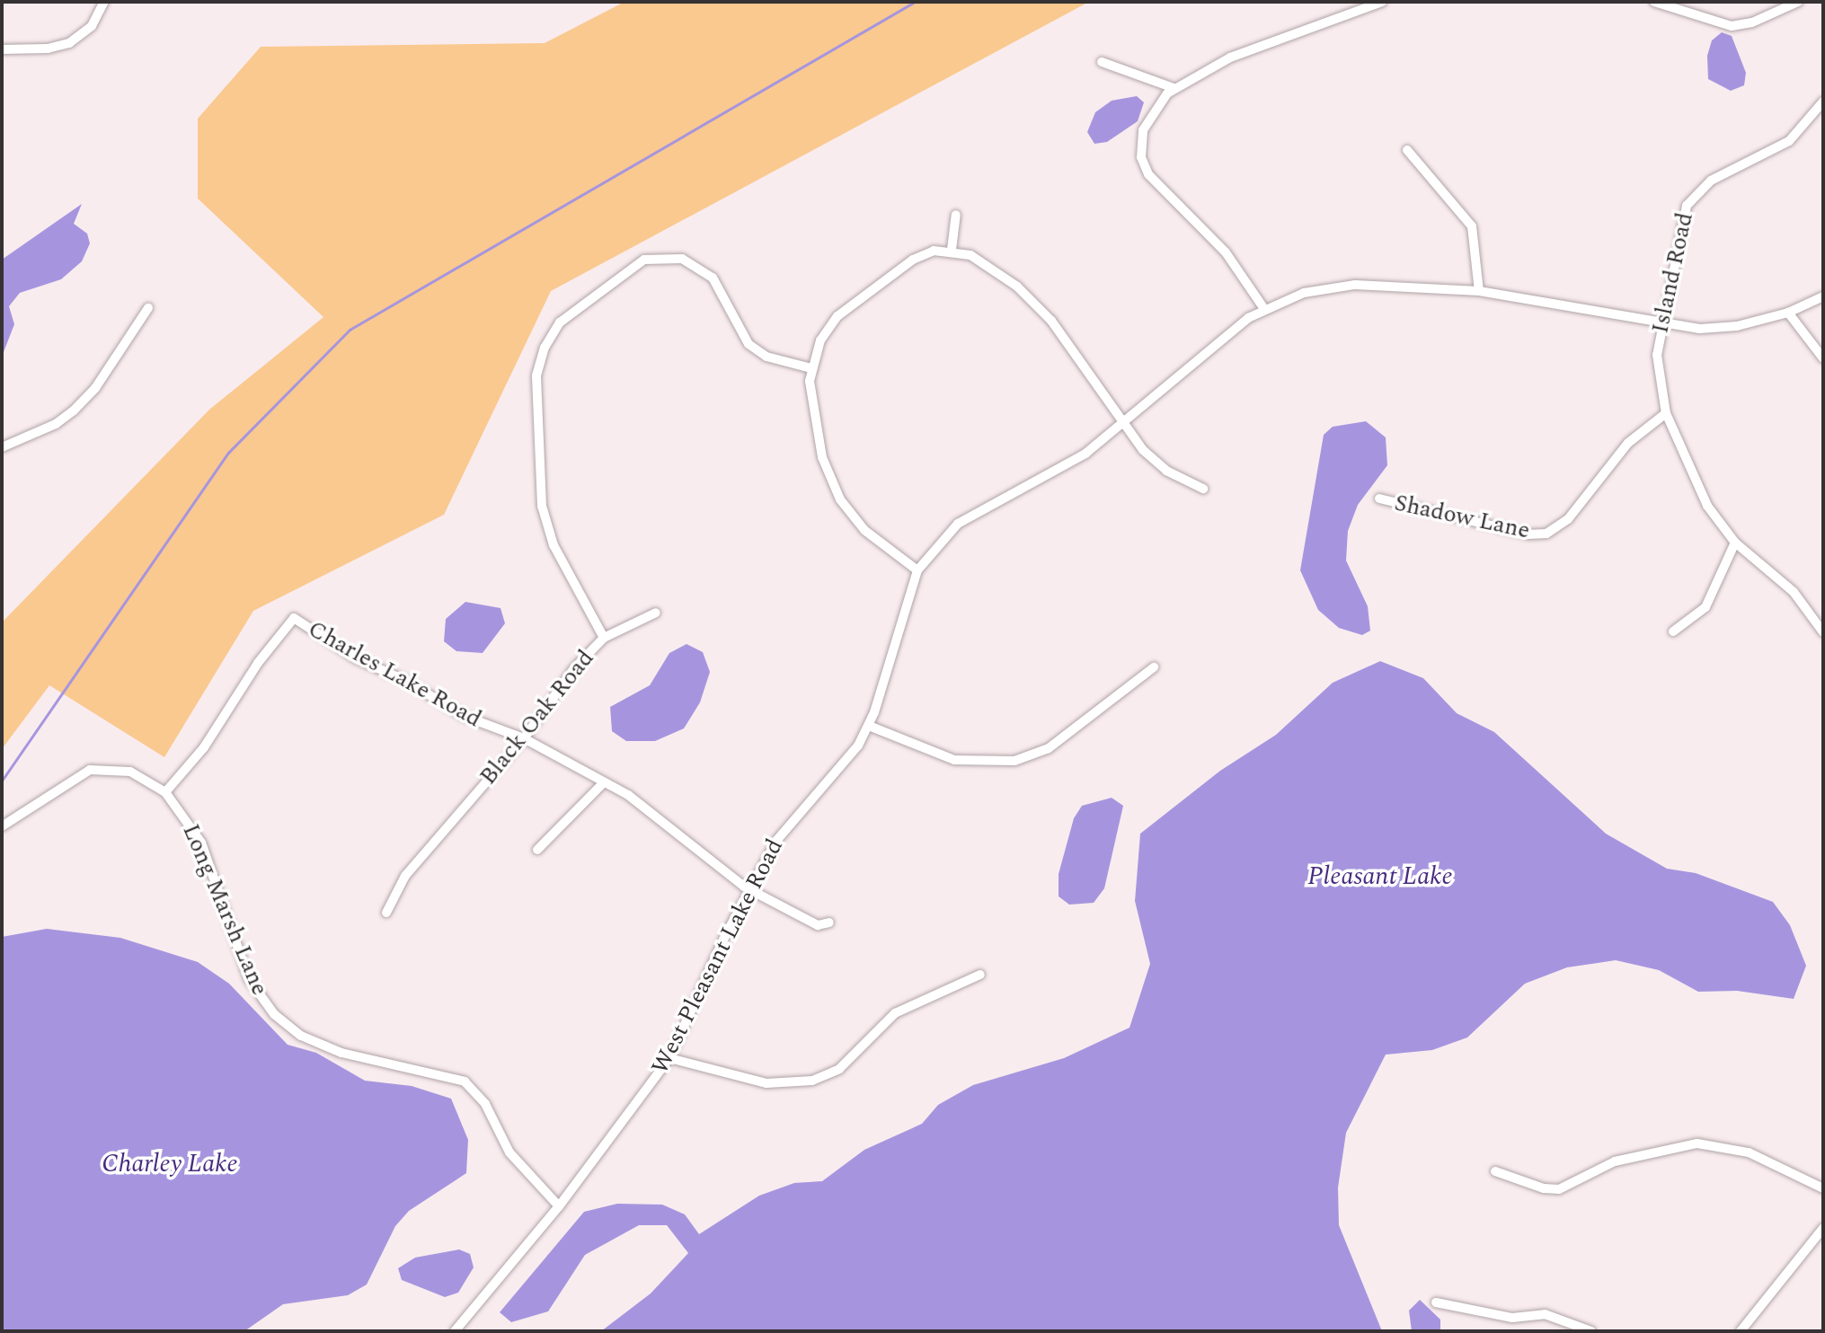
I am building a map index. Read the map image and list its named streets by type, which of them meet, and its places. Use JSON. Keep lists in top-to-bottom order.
{
  "streets": {
    "street": [
      "Island Road",
      "Shadow Lane",
      "Charles Lake Road",
      "Black Oak Road",
      "Long Marsh Lane",
      "West Pleasant Lake Road"
    ]
  },
  "crossings": [
    ["Island Road", "Shadow Lane"],
    ["Island Road", "West Pleasant Lake Road"],
    ["Charles Lake Road", "Black Oak Road"],
    ["Charles Lake Road", "Long Marsh Lane"],
    ["Charles Lake Road", "West Pleasant Lake Road"],
    ["Long Marsh Lane", "West Pleasant Lake Road"]
  ],
  "water": ["Pleasant Lake", "Charley Lake"]
}
